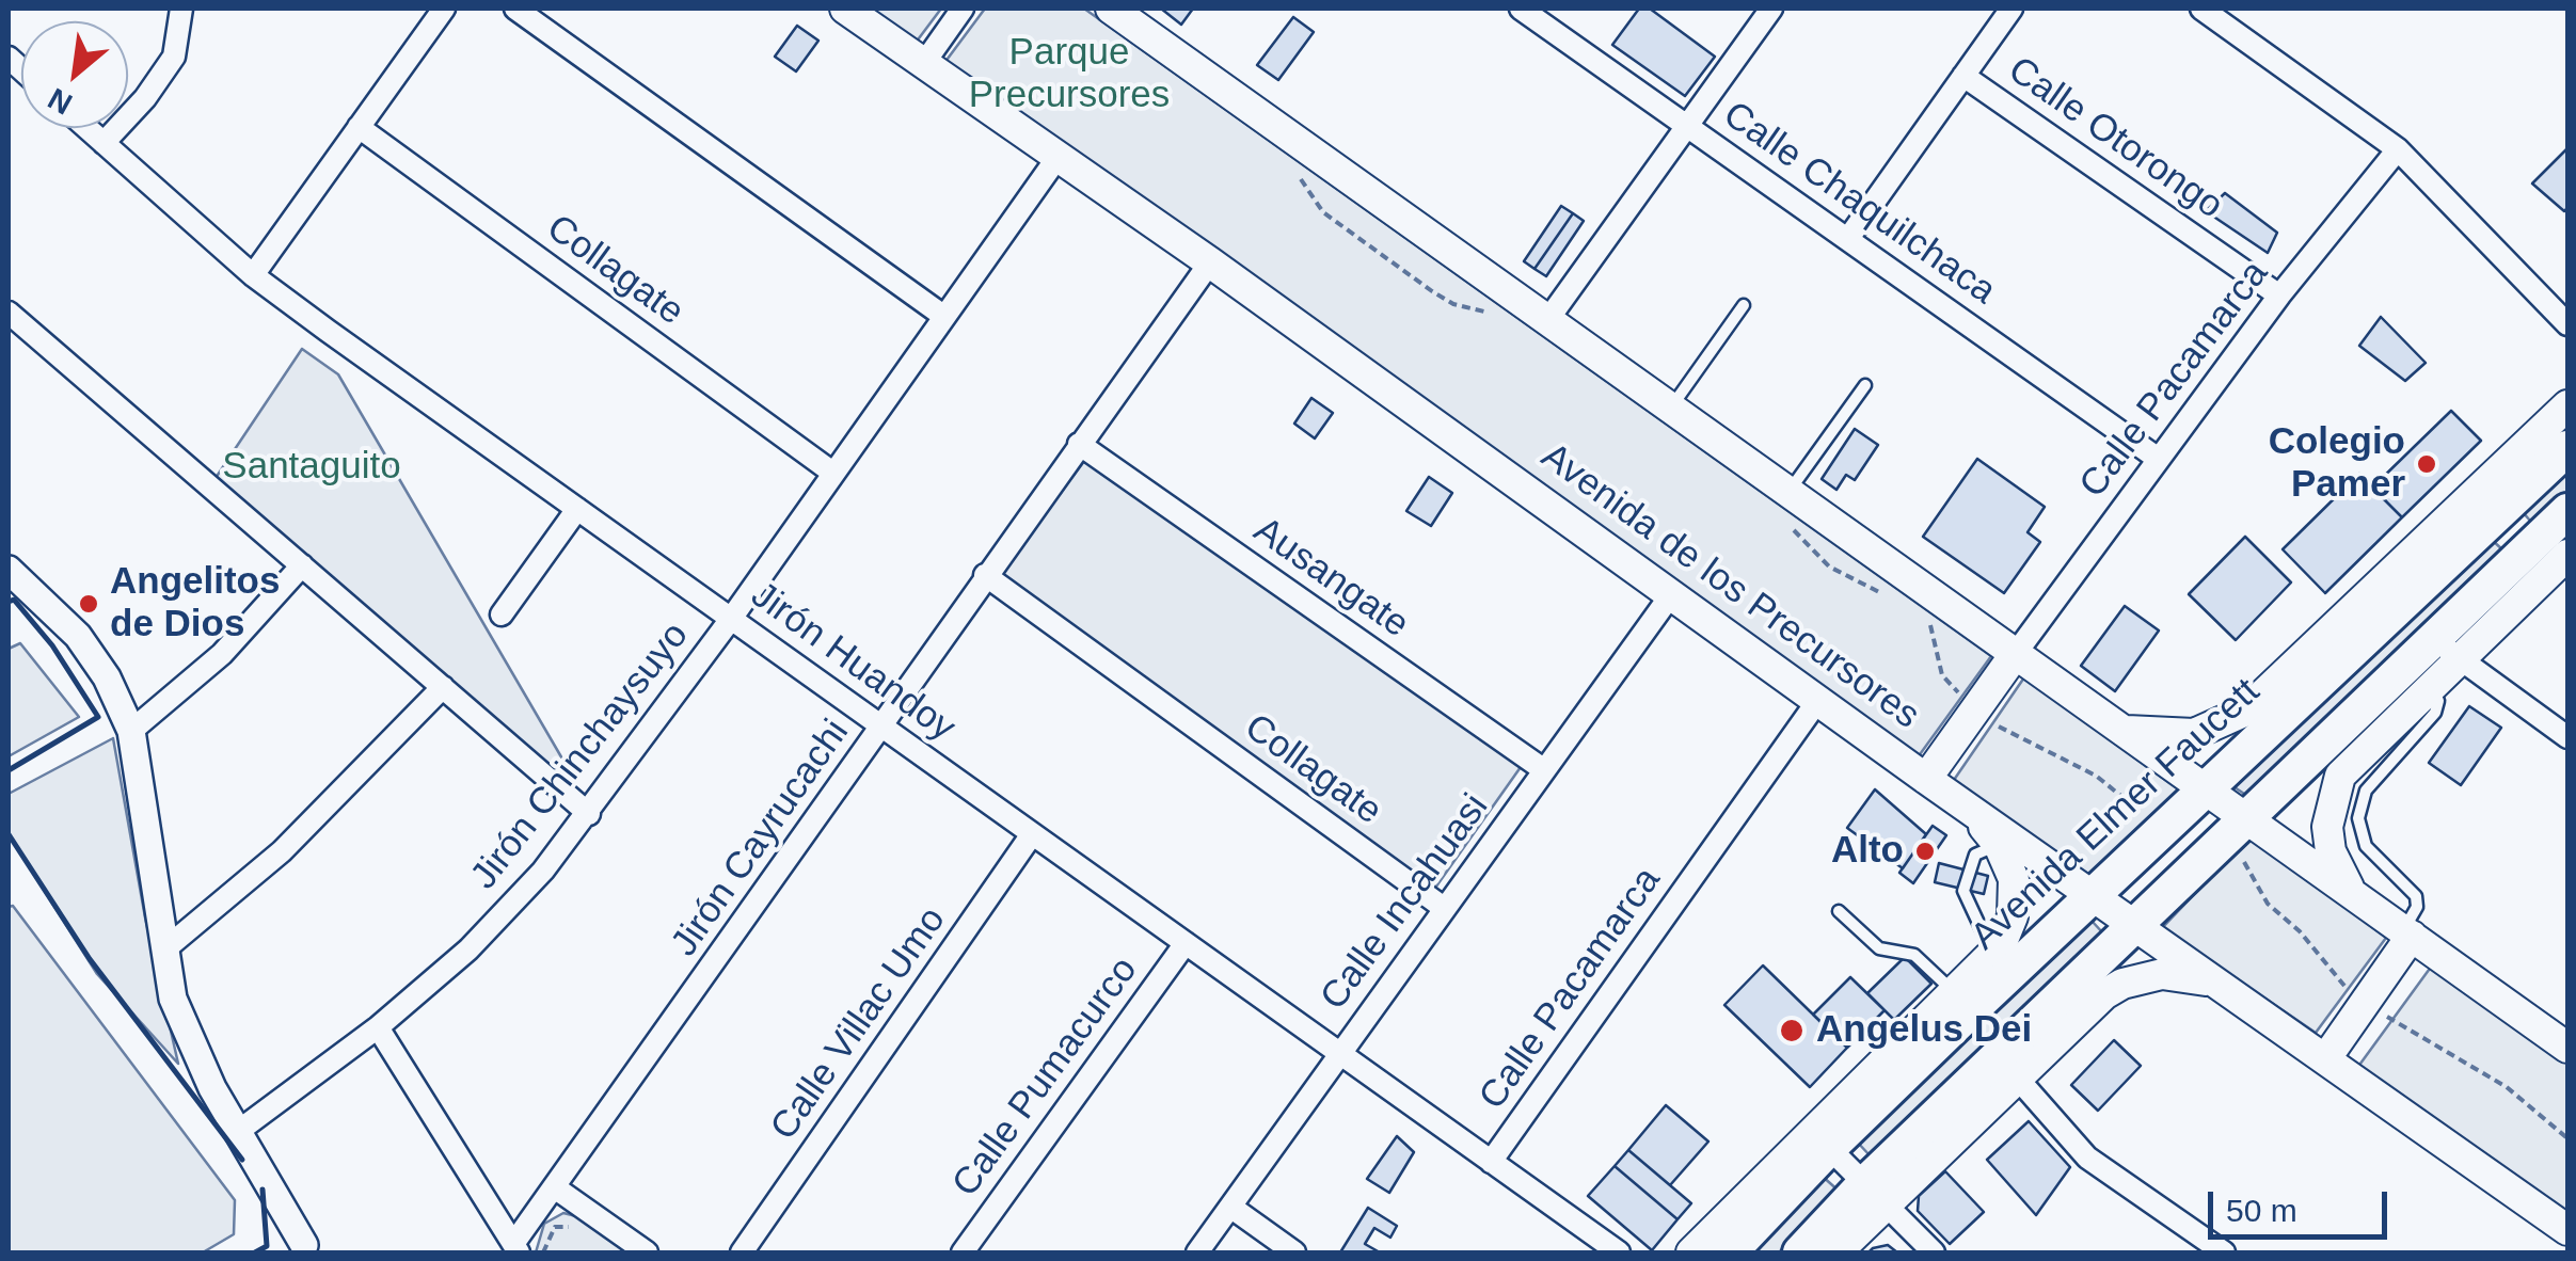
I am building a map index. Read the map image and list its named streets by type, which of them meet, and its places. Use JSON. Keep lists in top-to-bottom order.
{
  "streets": {
    "main road": ["Avenida de los Precursores", "Avenida Elmer Faucett"],
    "street": [
      "Calle Otorongo",
      "Calle Chaquilchaca",
      "Collagate",
      "Calle Pacamarca",
      "Ausangate",
      "Jirón Huandoy",
      "Jirón Chinchaysuyo",
      "Jirón Cayrucachi",
      "Calle Incahuasi",
      "Calle Villac Umo",
      "Calle Pumacurco"
    ]
  },
  "crossings": [
    ["Calle Otorongo", "Calle Pacamarca"],
    ["Calle Chaquilchaca", "Calle Pacamarca"],
    ["Collagate", "Jirón Chinchaysuyo"],
    ["Collagate", "Jirón Cayrucachi"],
    ["Collagate", "Calle Incahuasi"],
    ["Calle Pacamarca", "Avenida de los Precursores"],
    ["Calle Pacamarca", "Jirón Huandoy"],
    ["Ausangate", "Jirón Cayrucachi"],
    ["Ausangate", "Calle Incahuasi"],
    ["Avenida de los Precursores", "Jirón Chinchaysuyo"],
    ["Avenida de los Precursores", "Avenida Elmer Faucett"],
    ["Avenida de los Precursores", "Jirón Cayrucachi"],
    ["Avenida de los Precursores", "Calle Incahuasi"],
    ["Jirón Huandoy", "Jirón Chinchaysuyo"],
    ["Jirón Huandoy", "Jirón Cayrucachi"],
    ["Jirón Huandoy", "Calle Incahuasi"],
    ["Jirón Huandoy", "Calle Villac Umo"],
    ["Jirón Huandoy", "Calle Pumacurco"]
  ],
  "parks": ["Parque Precursores", "Santaguito"],
  "places": [
    "Colegio Pamer",
    "Angelitos de Dios",
    "Alto",
    "Angelus Dei"
  ],
  "scale_bar": "50 m",
  "north": "bottom left"
}
